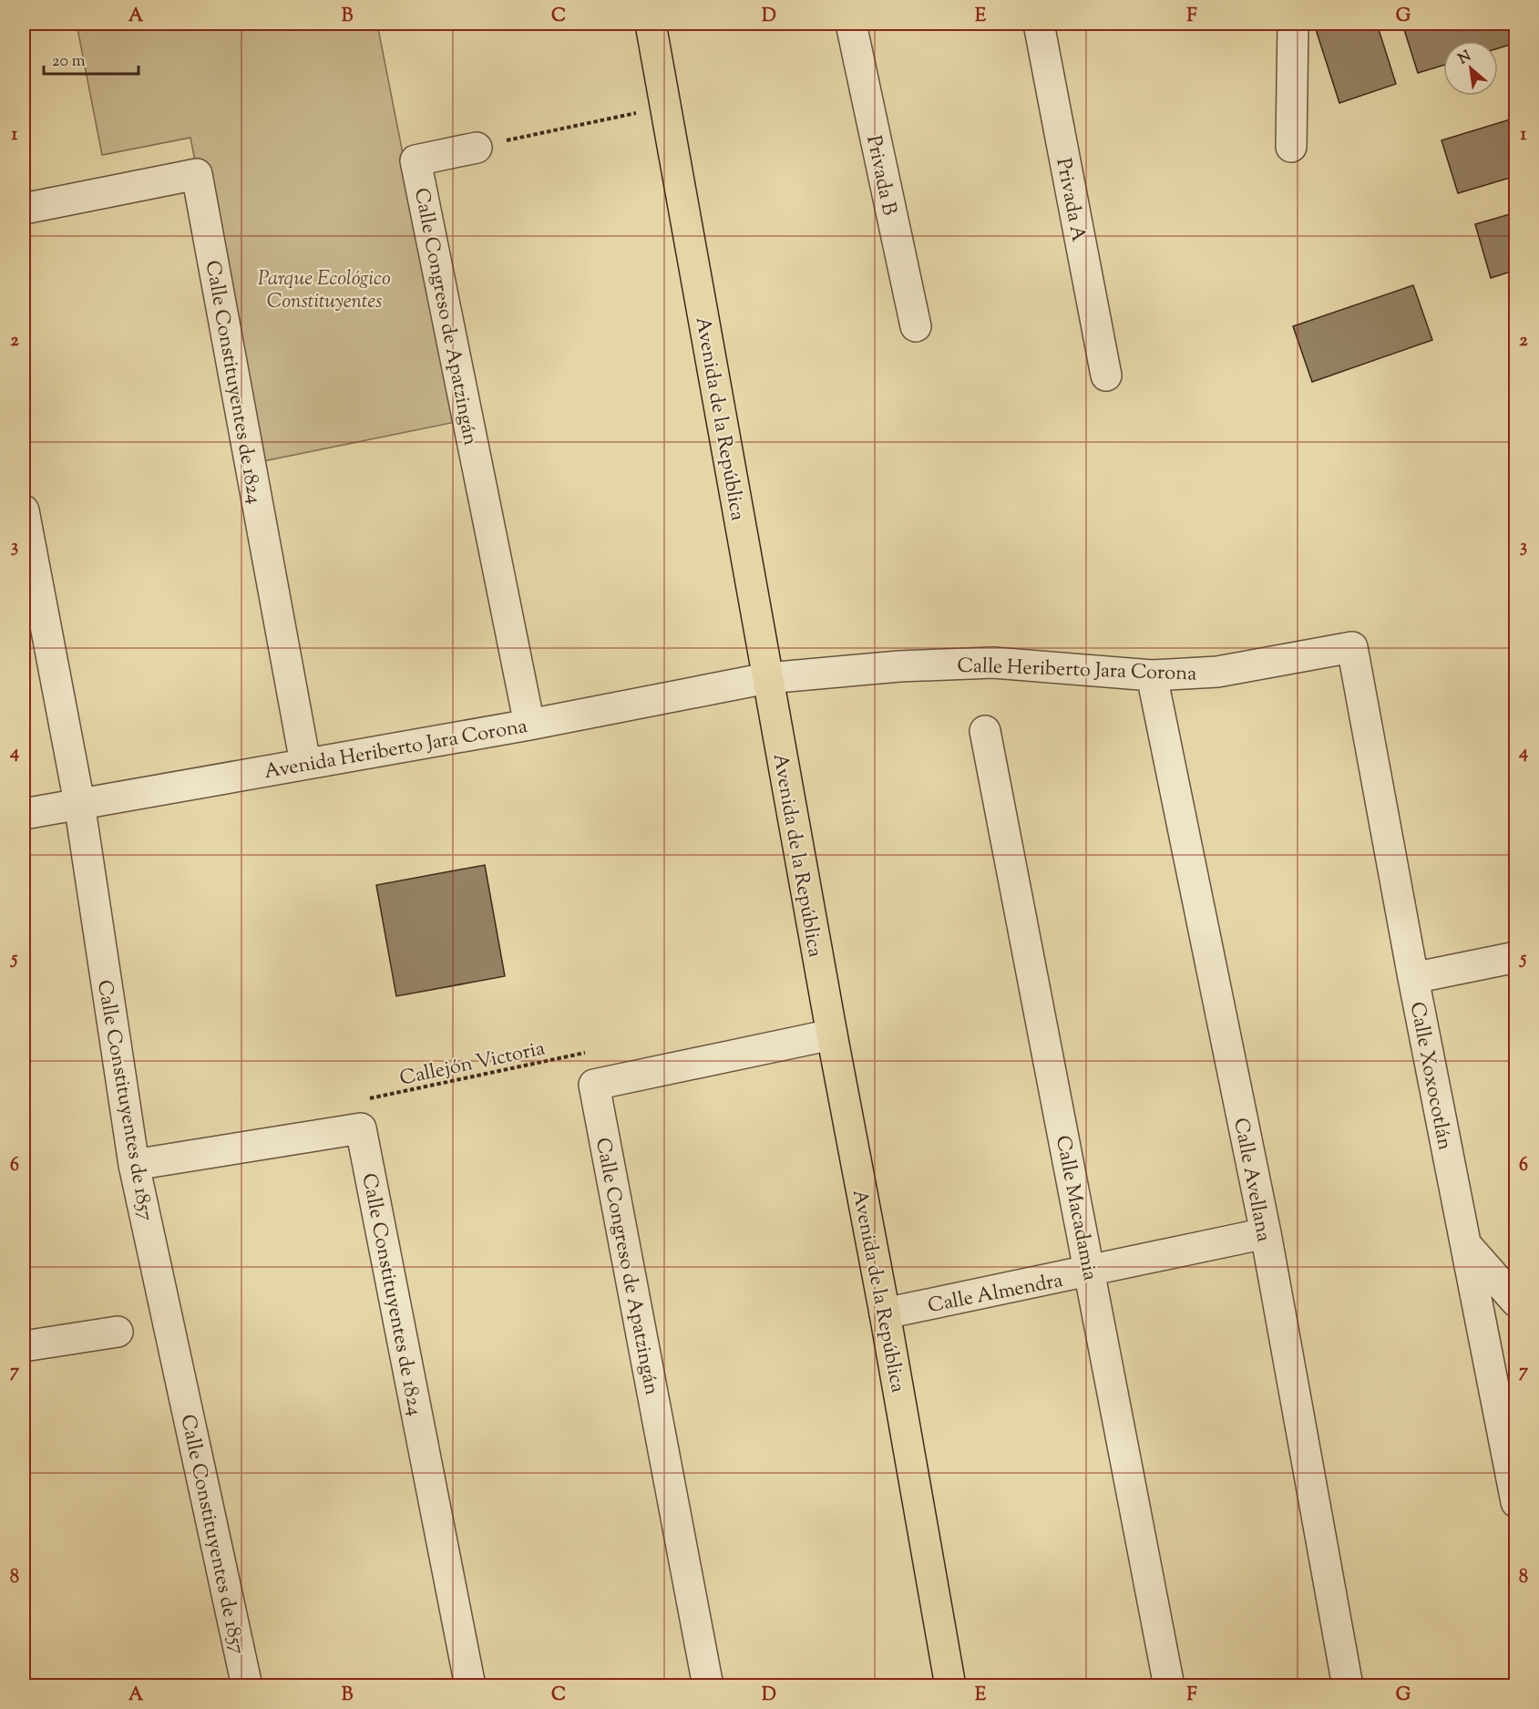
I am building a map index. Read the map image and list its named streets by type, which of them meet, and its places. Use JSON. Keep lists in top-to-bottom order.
{
  "streets": {
    "main road": ["Avenida de la República"],
    "street": [
      "Privada B",
      "Privada A",
      "Calle Congreso de Apatzingán",
      "Calle Constituyentes de 1824",
      "Calle Heriberto Jara Corona",
      "Avenida Heriberto Jara Corona",
      "Calle Xoxocotlán",
      "Calle Constituyentes de 1857",
      "Calle Avellana",
      "Calle Macadamia",
      "Calle Almendra"
    ],
    "path": ["Callejón Victoria"]
  },
  "crossings": [
    ["Calle Congreso de Apatzingán", "Avenida Heriberto Jara Corona"],
    ["Calle Congreso de Apatzingán", "Callejón Victoria"],
    ["Calle Constituyentes de 1824", "Avenida Heriberto Jara Corona"],
    ["Calle Constituyentes de 1824", "Callejón Victoria"],
    ["Avenida de la República", "Calle Heriberto Jara Corona"],
    ["Avenida de la República", "Avenida Heriberto Jara Corona"],
    ["Avenida de la República", "Calle Almendra"],
    ["Calle Heriberto Jara Corona", "Avenida Heriberto Jara Corona"],
    ["Calle Heriberto Jara Corona", "Calle Xoxocotlán"],
    ["Calle Heriberto Jara Corona", "Calle Avellana"],
    ["Avenida Heriberto Jara Corona", "Calle Constituyentes de 1857"],
    ["Calle Avellana", "Calle Almendra"],
    ["Calle Macadamia", "Calle Almendra"]
  ],
  "parks": ["Parque Ecológico Constituyentes"],
  "scale_bar": "20 m",
  "north": "top left",
  "grid": {
    "columns": [
      "A",
      "B",
      "C",
      "D",
      "E",
      "F",
      "G"
    ],
    "rows": [
      "1",
      "2",
      "3",
      "4",
      "5",
      "6",
      "7",
      "8"
    ]
  }
}
